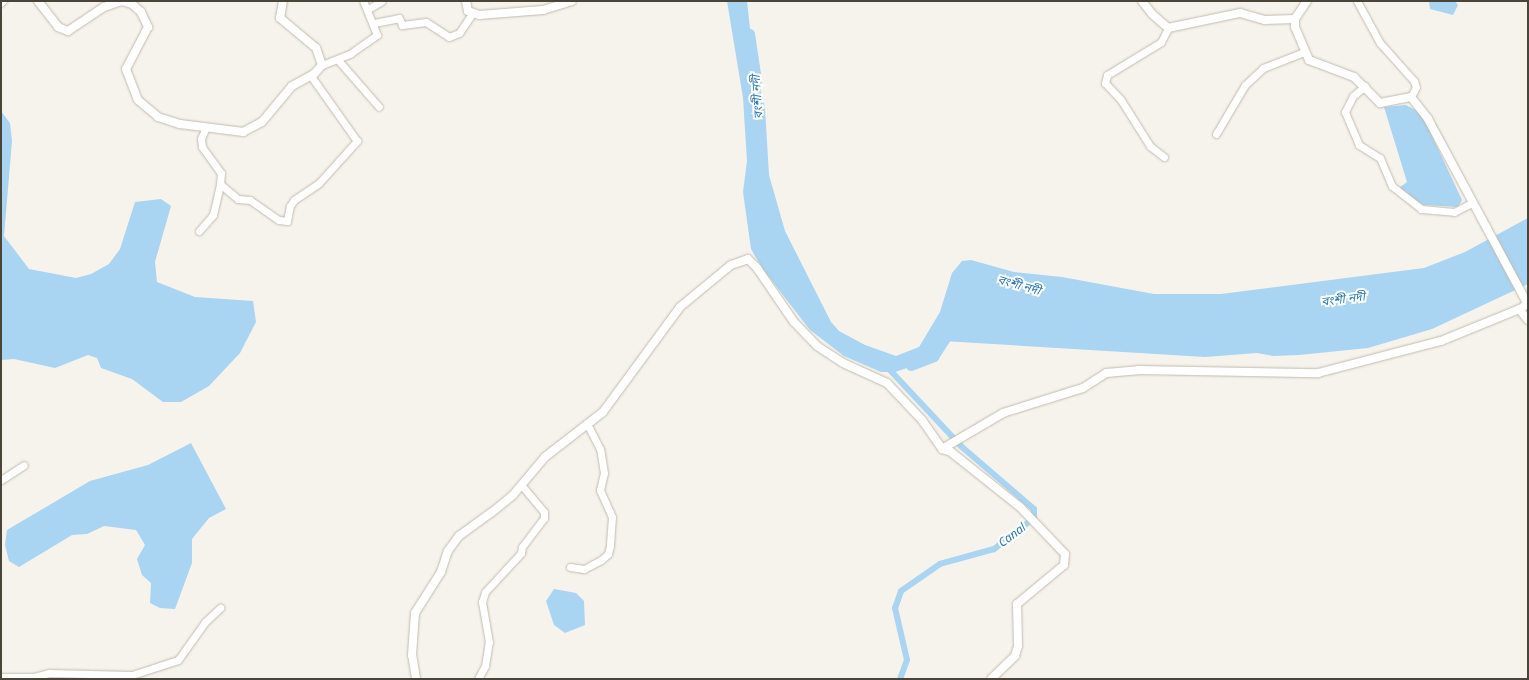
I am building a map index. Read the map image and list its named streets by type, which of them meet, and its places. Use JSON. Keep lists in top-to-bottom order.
{
  "water": ["বংশী নদী", "Canal"]
}
